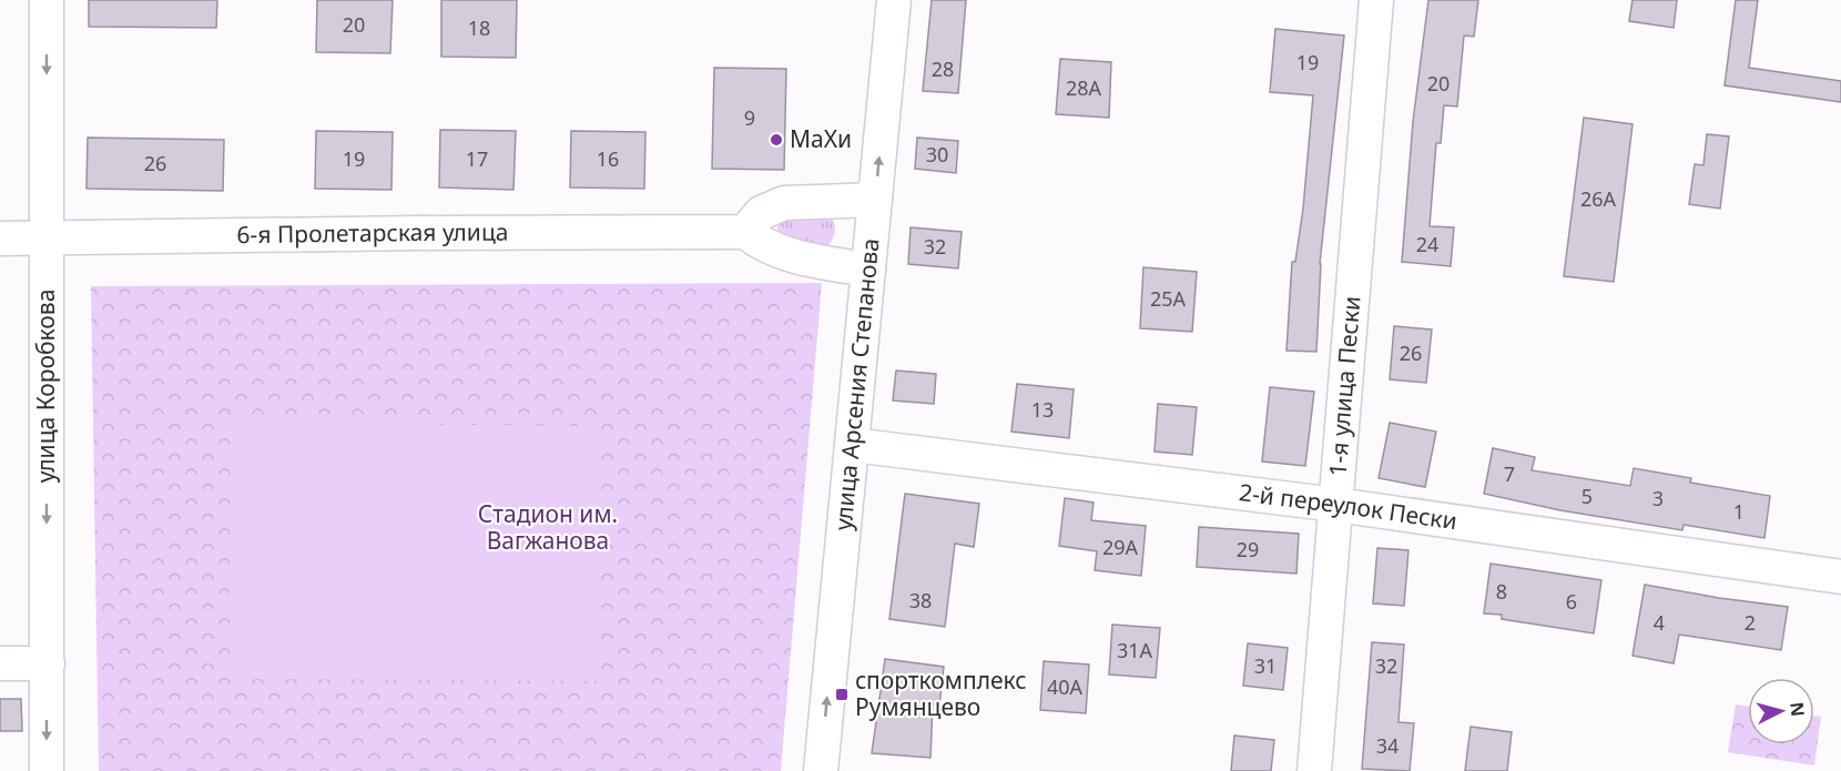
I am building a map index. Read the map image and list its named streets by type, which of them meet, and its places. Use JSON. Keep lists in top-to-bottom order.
{
  "streets": {
    "street": [
      "6-я Пролетарская улица",
      "улица Коробкова",
      "улица Арсения Степанова",
      "1-я улица Пески",
      "2-й переулок Пески"
    ]
  },
  "crossings": [
    ["6-я Пролетарская улица", "улица Коробкова"],
    ["улица Арсения Степанова", "2-й переулок Пески"],
    ["1-я улица Пески", "2-й переулок Пески"]
  ],
  "one_way": ["улица Коробкова", "улица Арсения Степанова"],
  "parks": ["Стадион им. Вагжанова"],
  "places": {
    "other": ["МаХи"],
    "transit": ["cпорткомплекс Румянцево"]
  },
  "house_numbers": [
    "20",
    "18",
    "19",
    "28",
    "20",
    "28А",
    "9",
    "30",
    "19",
    "17",
    "16",
    "26",
    "26А",
    "24",
    "32",
    "25А",
    "26",
    "13",
    "7",
    "5",
    "3",
    "1",
    "29А",
    "29",
    "8",
    "38",
    "6",
    "4",
    "2",
    "31А",
    "31",
    "32",
    "40А",
    "34"
  ],
  "north": "right"
}
